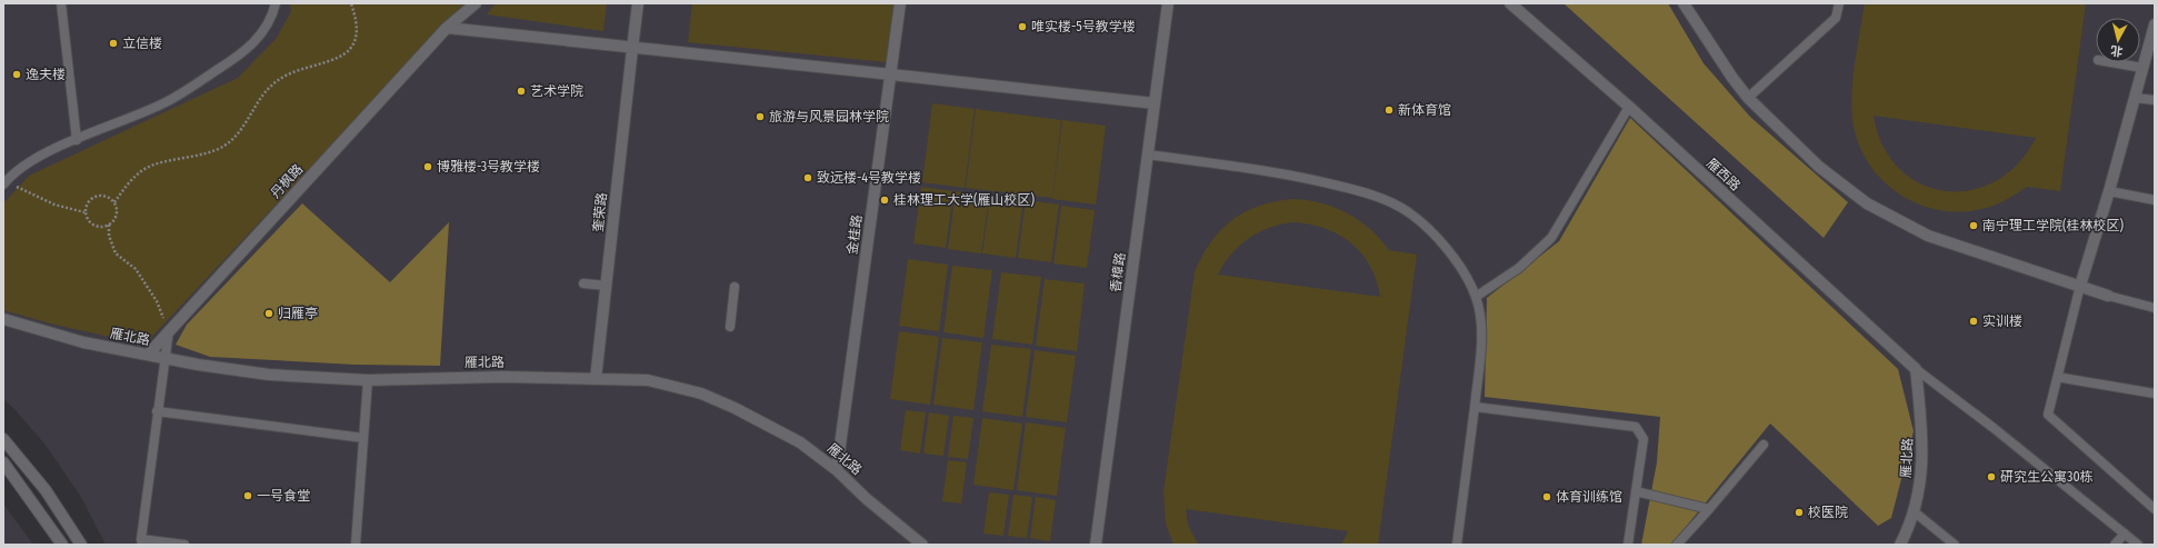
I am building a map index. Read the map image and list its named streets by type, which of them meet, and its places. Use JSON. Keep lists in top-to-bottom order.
{
  "streets": {
    "street": [
      "雁西路",
      "丹枫路",
      "奎荣路",
      "金桂路",
      "香樟路",
      "雁北路"
    ]
  },
  "crossings": [
    ["雁西路", "雁北路"],
    ["丹枫路", "雁北路"],
    ["奎荣路", "雁北路"],
    ["金桂路", "雁北路"]
  ],
  "places": [
    "唯实楼-5号教学楼",
    "立信楼",
    "逸夫楼",
    "艺术学院",
    "新体育馆",
    "旅游与风景园林学院",
    "博雅楼-3号教学楼",
    "致远楼-4号教学楼",
    "桂林理工大学(雁山校区)",
    "南宁理工学院(桂林校区)",
    "归雁亭",
    "实训楼",
    "研究生公寓30栋",
    "一号食堂",
    "体育训练馆",
    "校医院"
  ],
  "north": "bottom"
}
